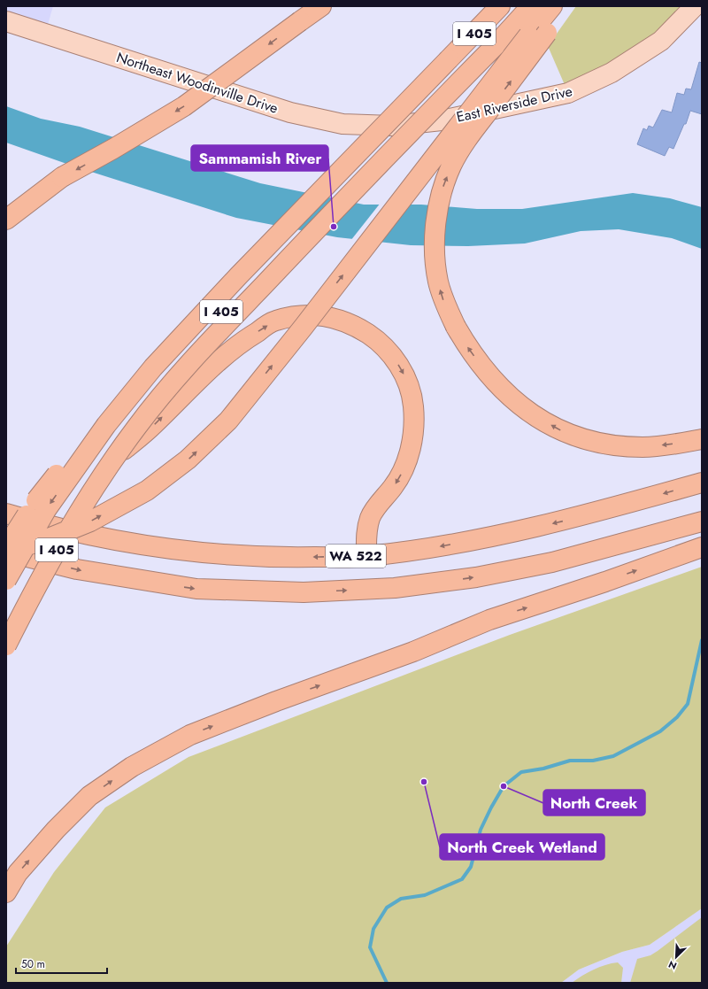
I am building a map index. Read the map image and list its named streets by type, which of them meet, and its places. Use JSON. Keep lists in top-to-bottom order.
{
  "streets": {
    "highway": ["I 405", "WA 522"],
    "main road": ["Northeast Woodinville Drive", "East Riverside Drive"]
  },
  "crossings": [
    ["Northeast Woodinville Drive", "East Riverside Drive"]
  ],
  "places": ["Sammamish River", "North Creek Wetland", "North Creek"],
  "scale_bar": "50 m",
  "north": "bottom left"
}
